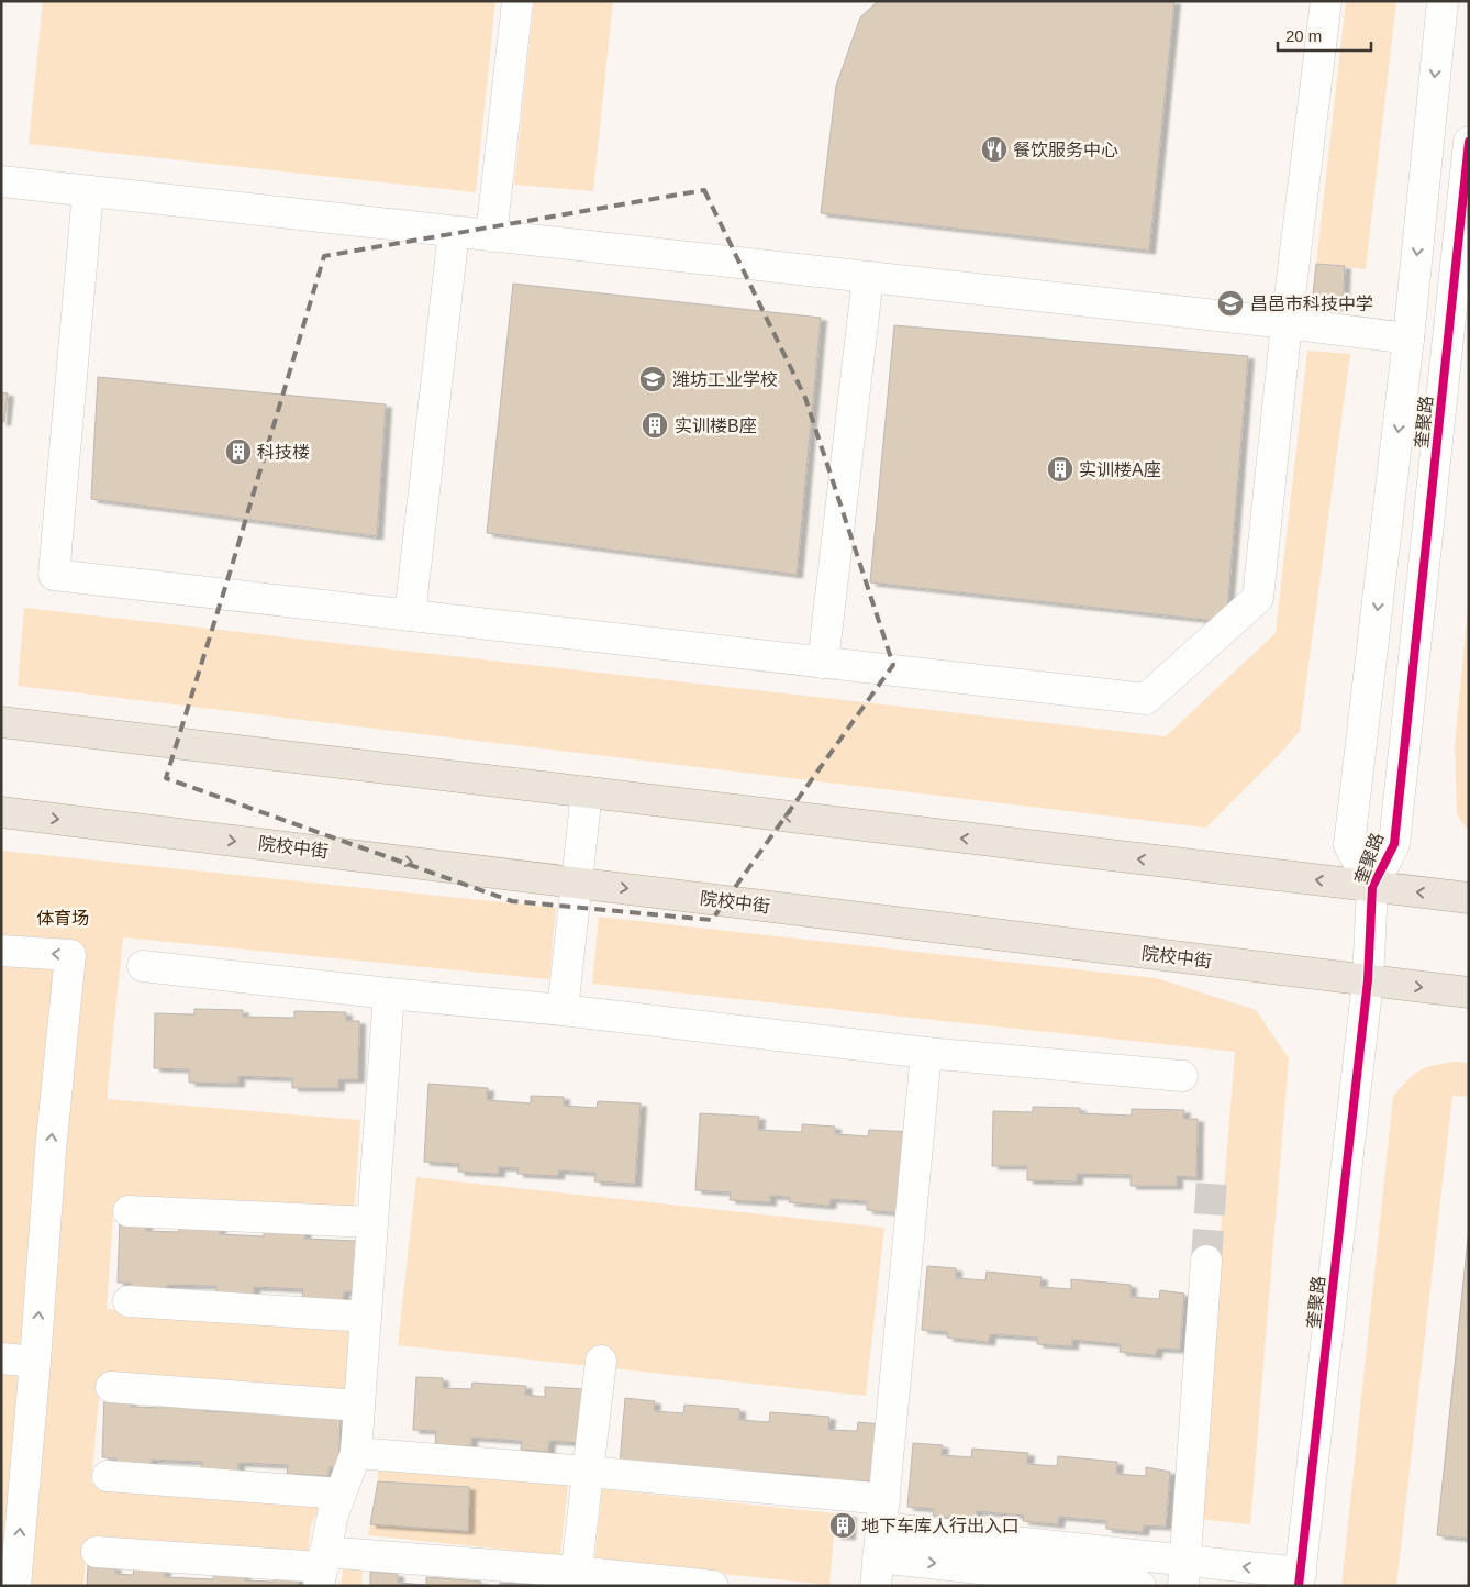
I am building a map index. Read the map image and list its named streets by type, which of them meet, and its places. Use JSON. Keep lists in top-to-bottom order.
{
  "streets": {
    "main road": ["院校中街"],
    "street": ["奎聚路"]
  },
  "crossings": [
    ["奎聚路", "院校中街"]
  ],
  "parks": ["体育场"],
  "places": {
    "restaurant": ["餐饮服务中心"],
    "school or university": ["昌邑市科技中学", "潍坊工业学校"],
    "building": [
      "实训楼B座",
      "科技楼",
      "实训楼A座",
      "地下车库人行出入口"
    ]
  },
  "scale_bar": "20 m"
}
